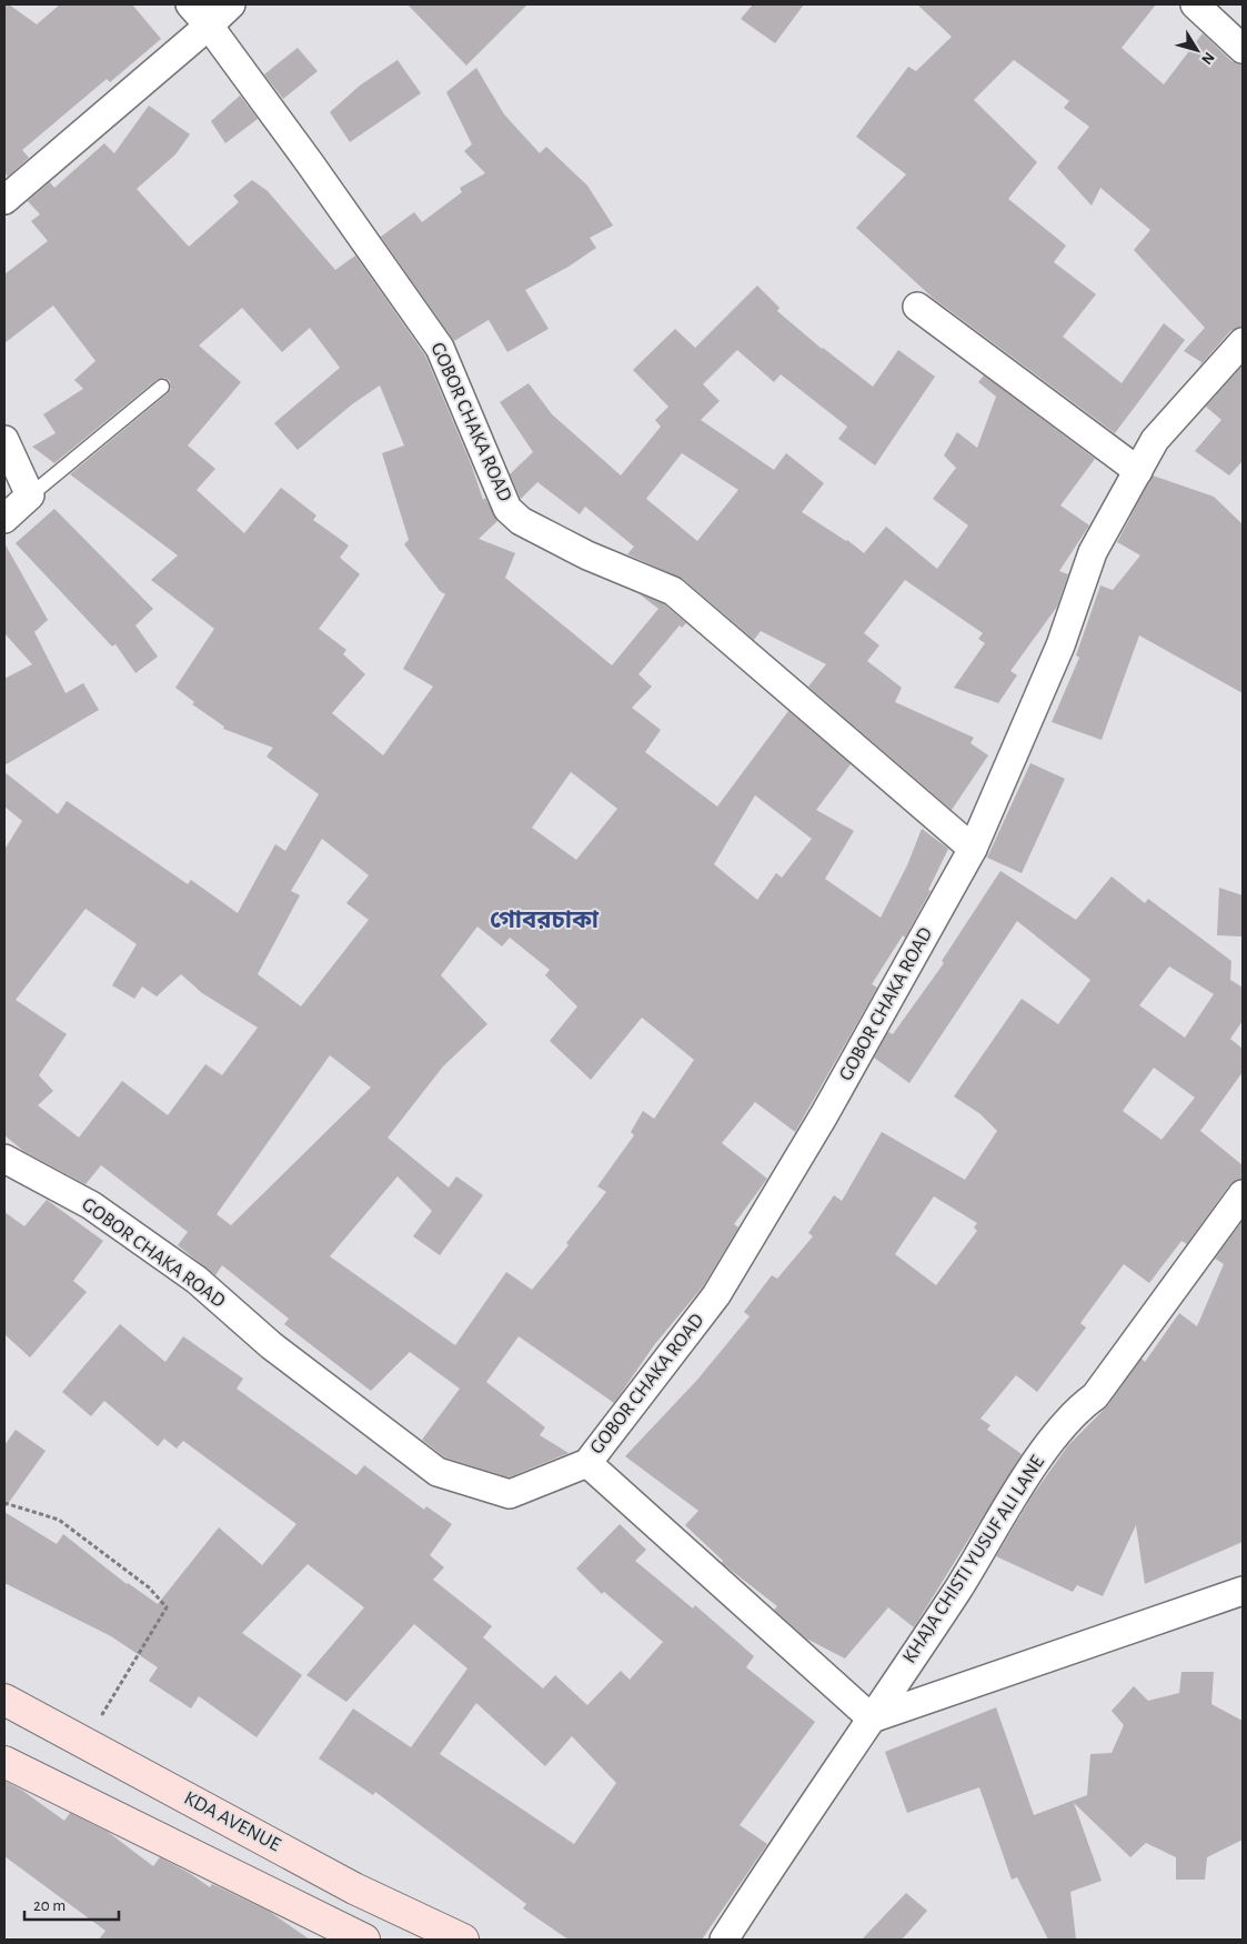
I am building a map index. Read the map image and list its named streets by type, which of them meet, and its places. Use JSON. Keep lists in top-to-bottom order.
{
  "streets": {
    "main road": ["KDA AVENUE"],
    "street": ["GOBOR CHAKA ROAD", "KHAJA CHISTI YUSUF ALI LANE"]
  },
  "districts": ["গোবরচাকা"],
  "scale_bar": "20 m",
  "north": "bottom right"
}
